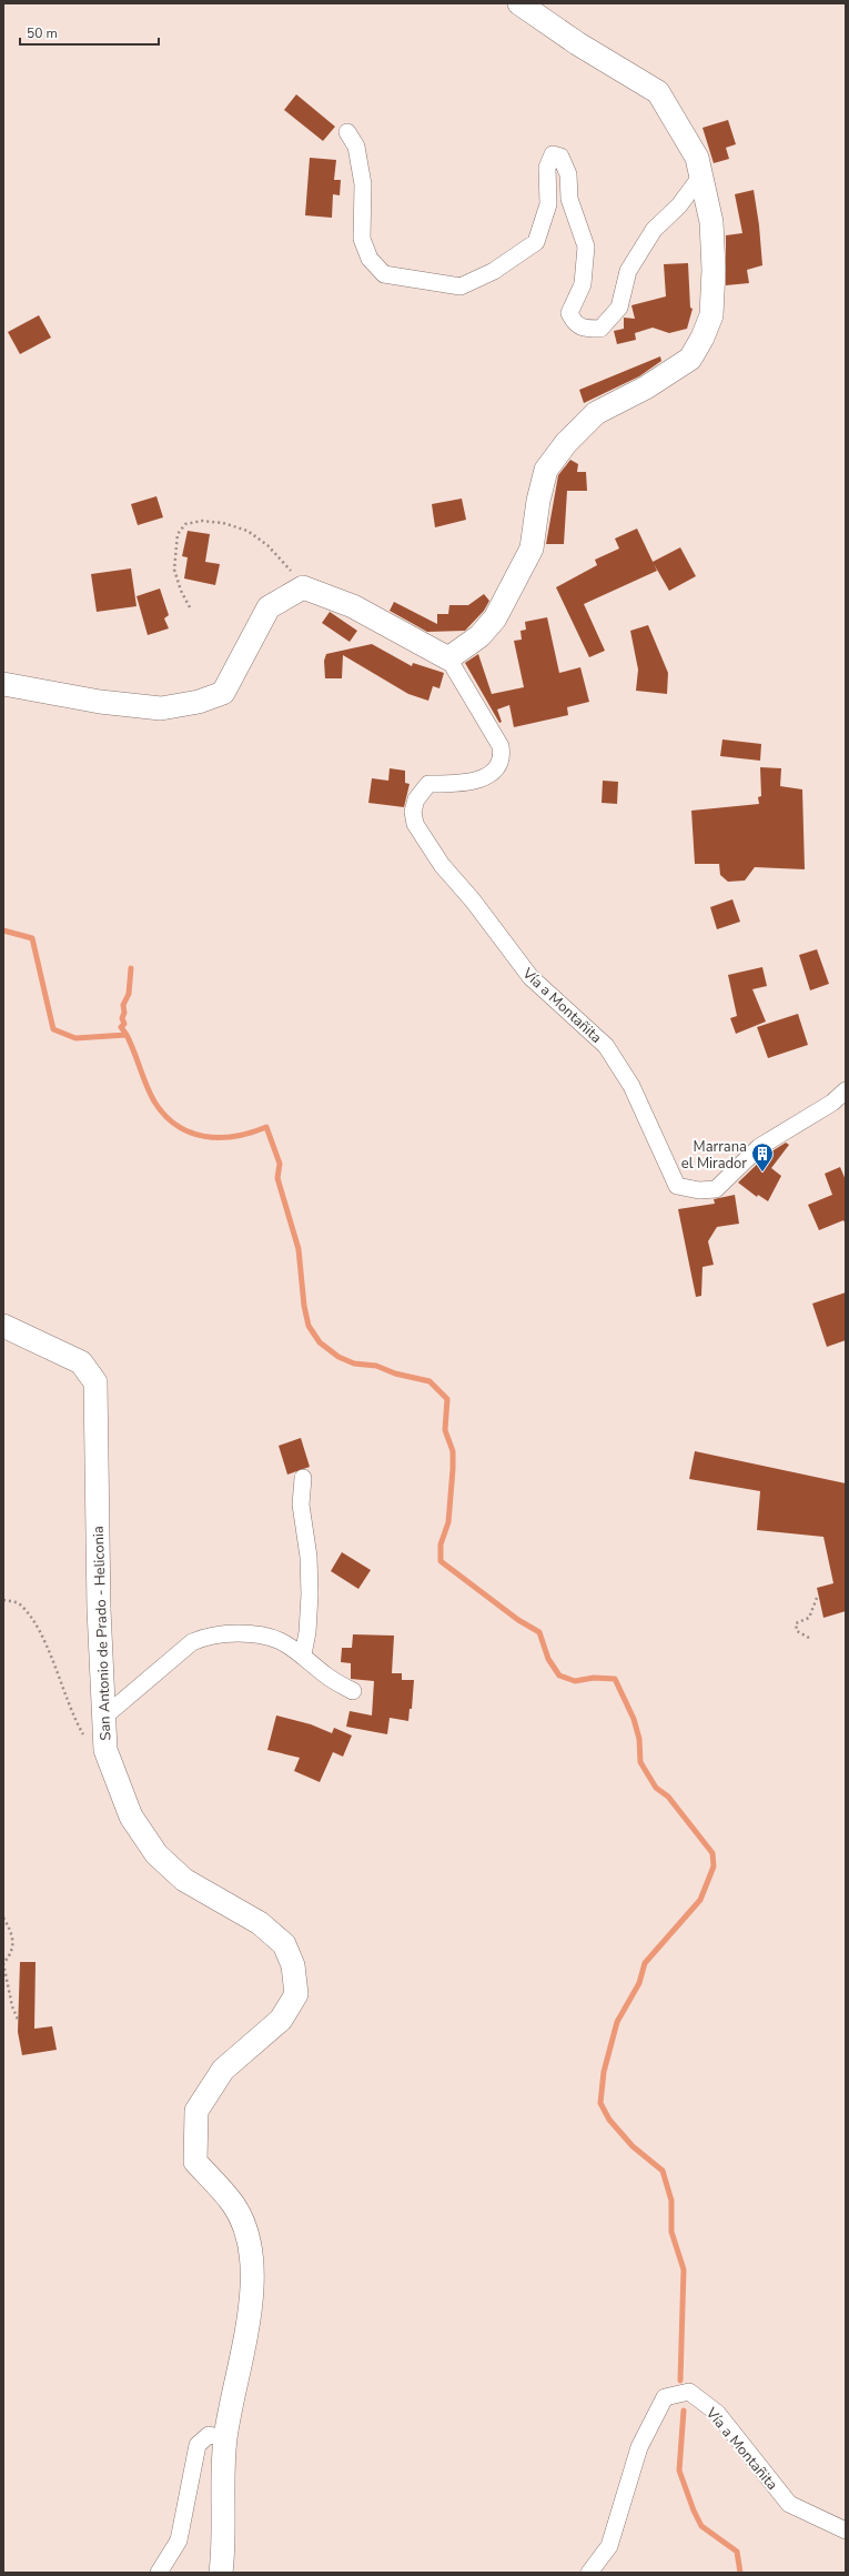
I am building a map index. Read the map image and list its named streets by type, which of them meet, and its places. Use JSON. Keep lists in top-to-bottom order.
{
  "streets": {
    "street": ["Vía a Montañita", "San Antonio de Prado - Heliconia"]
  },
  "places": {
    "building": ["Marrana el Mirador"]
  },
  "scale_bar": "50 m"
}
